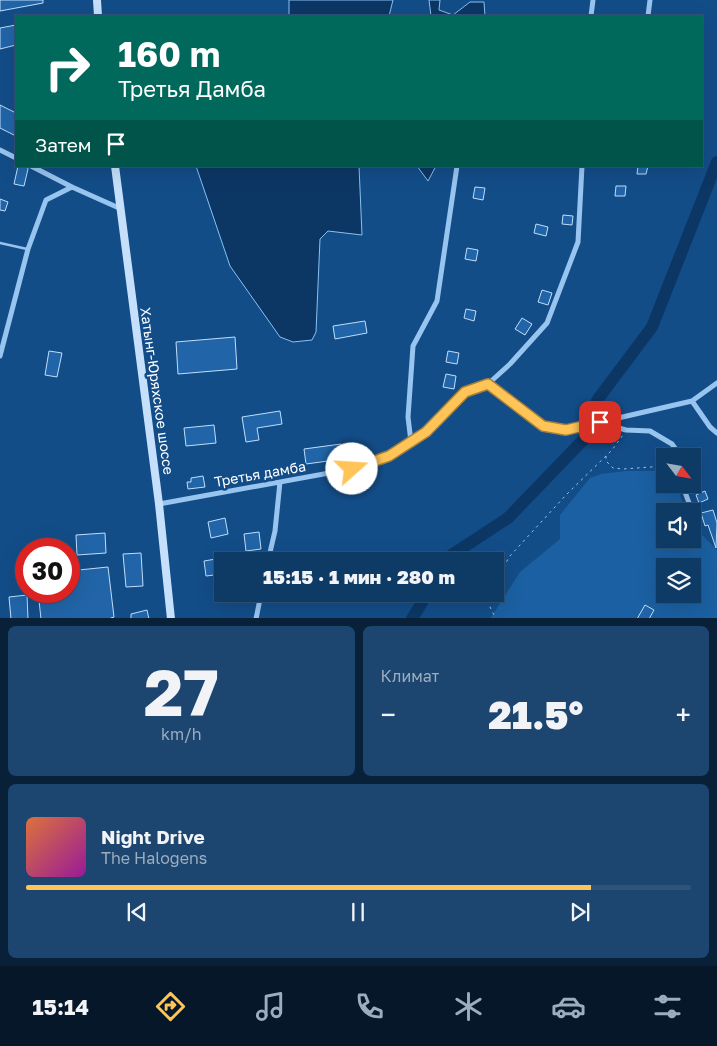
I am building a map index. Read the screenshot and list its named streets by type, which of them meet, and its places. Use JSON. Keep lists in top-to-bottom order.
{
  "streets": {
    "main road": ["Хатынг-Юряхское шоссе"],
    "street": ["Третья дамба"]
  },
  "crossings": [
    ["Хатынг-Юряхское шоссе", "Третья дамба"]
  ],
  "north": "bottom right",
  "page": {
    "turn": ["160 m", "Третья Дамба"],
    "then": "Затем",
    "limit": "30",
    "trip": "15:15 · 1 мин · 280 m",
    "tile": [
      ["27", "km/h"],
      "Климат"
    ],
    "heat": ["−", "21.5°", "+"],
    "song": ["Night Drive", "The Halogens"],
    "tabs": "15:14"
  }
}
